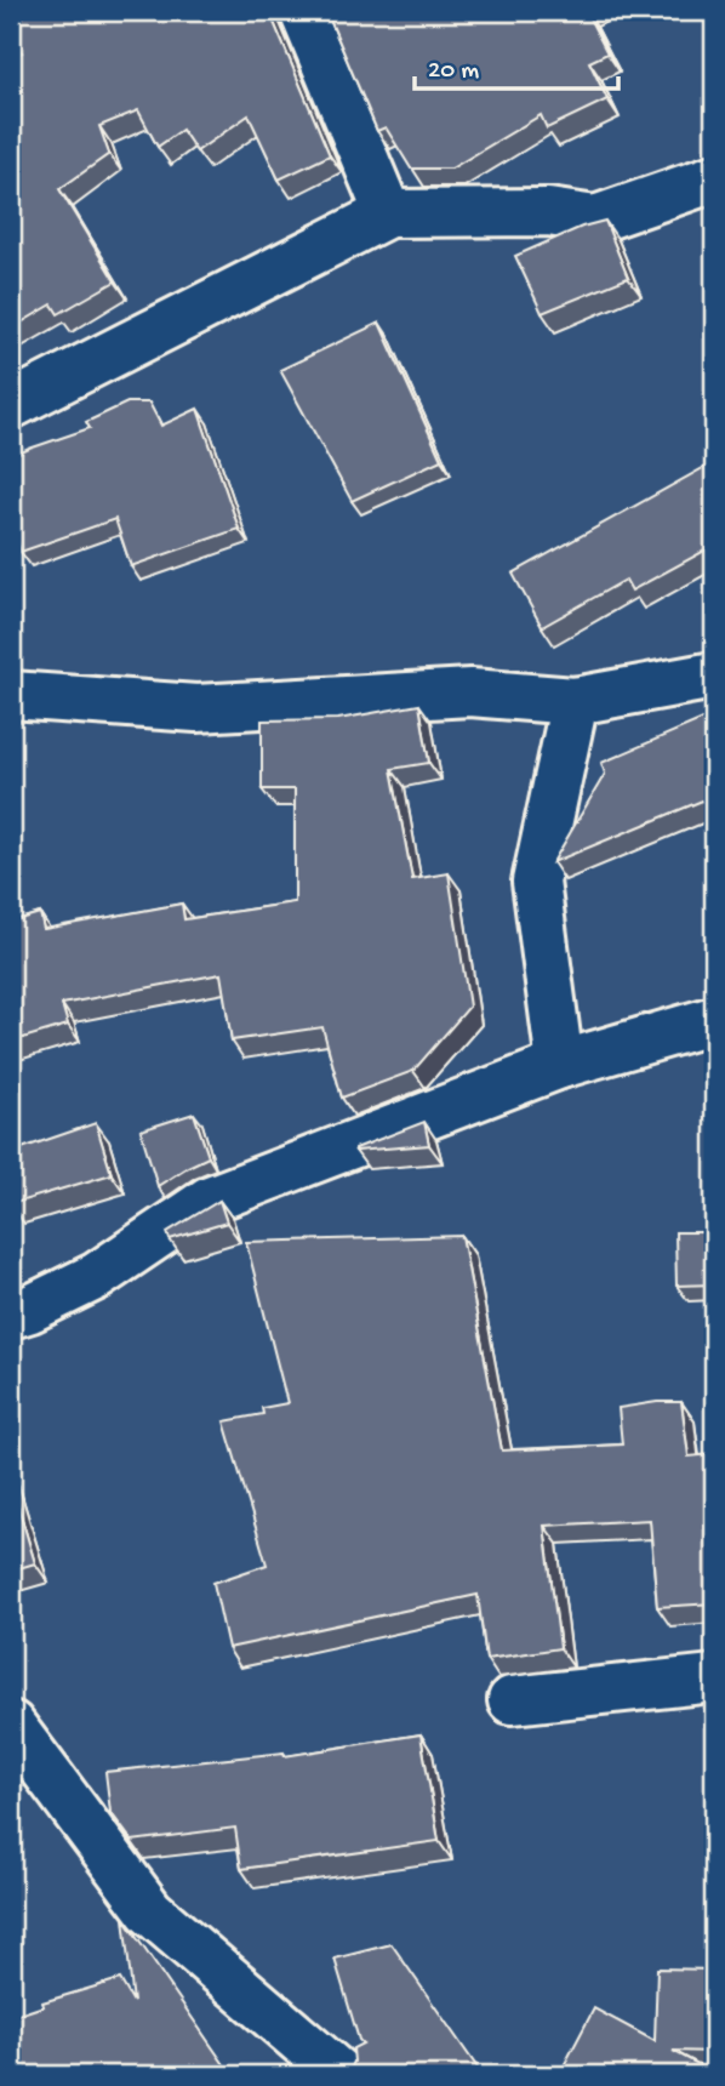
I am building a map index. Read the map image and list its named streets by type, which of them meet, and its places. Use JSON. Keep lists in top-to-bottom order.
{
  "scale_bar": "20 m"
}
